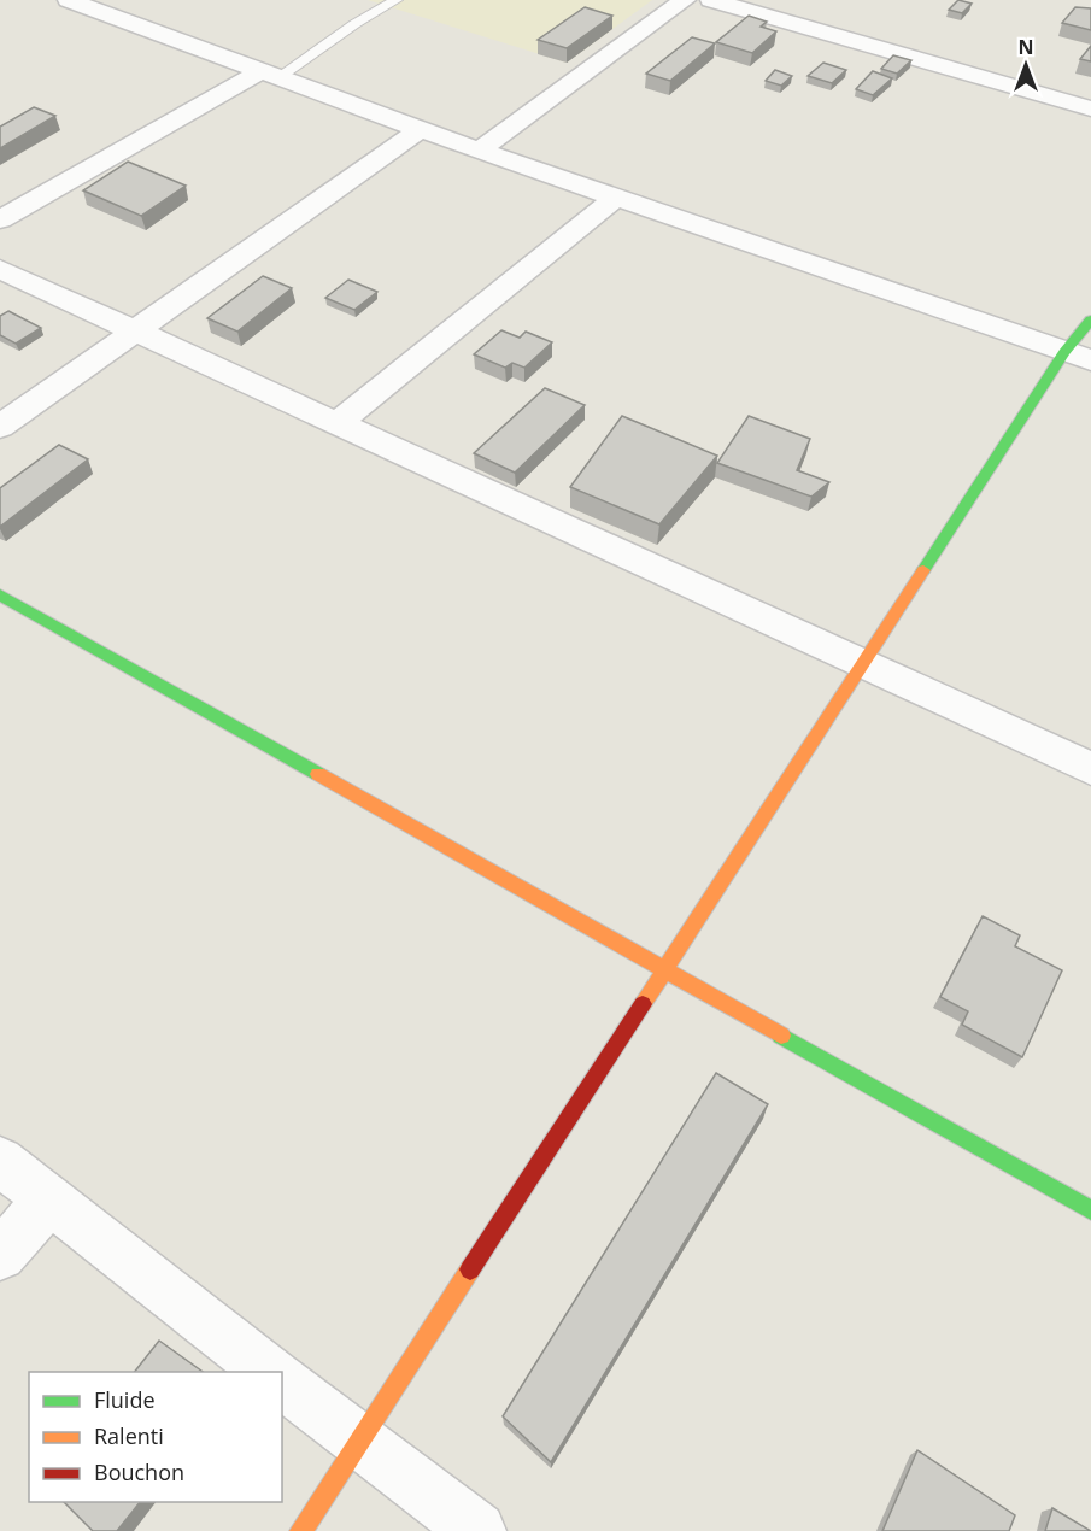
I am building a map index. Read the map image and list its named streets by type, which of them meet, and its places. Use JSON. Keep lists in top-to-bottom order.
{
  "legend": ["Fluide", "Ralenti", "Bouchon"],
  "north": "top"
}
